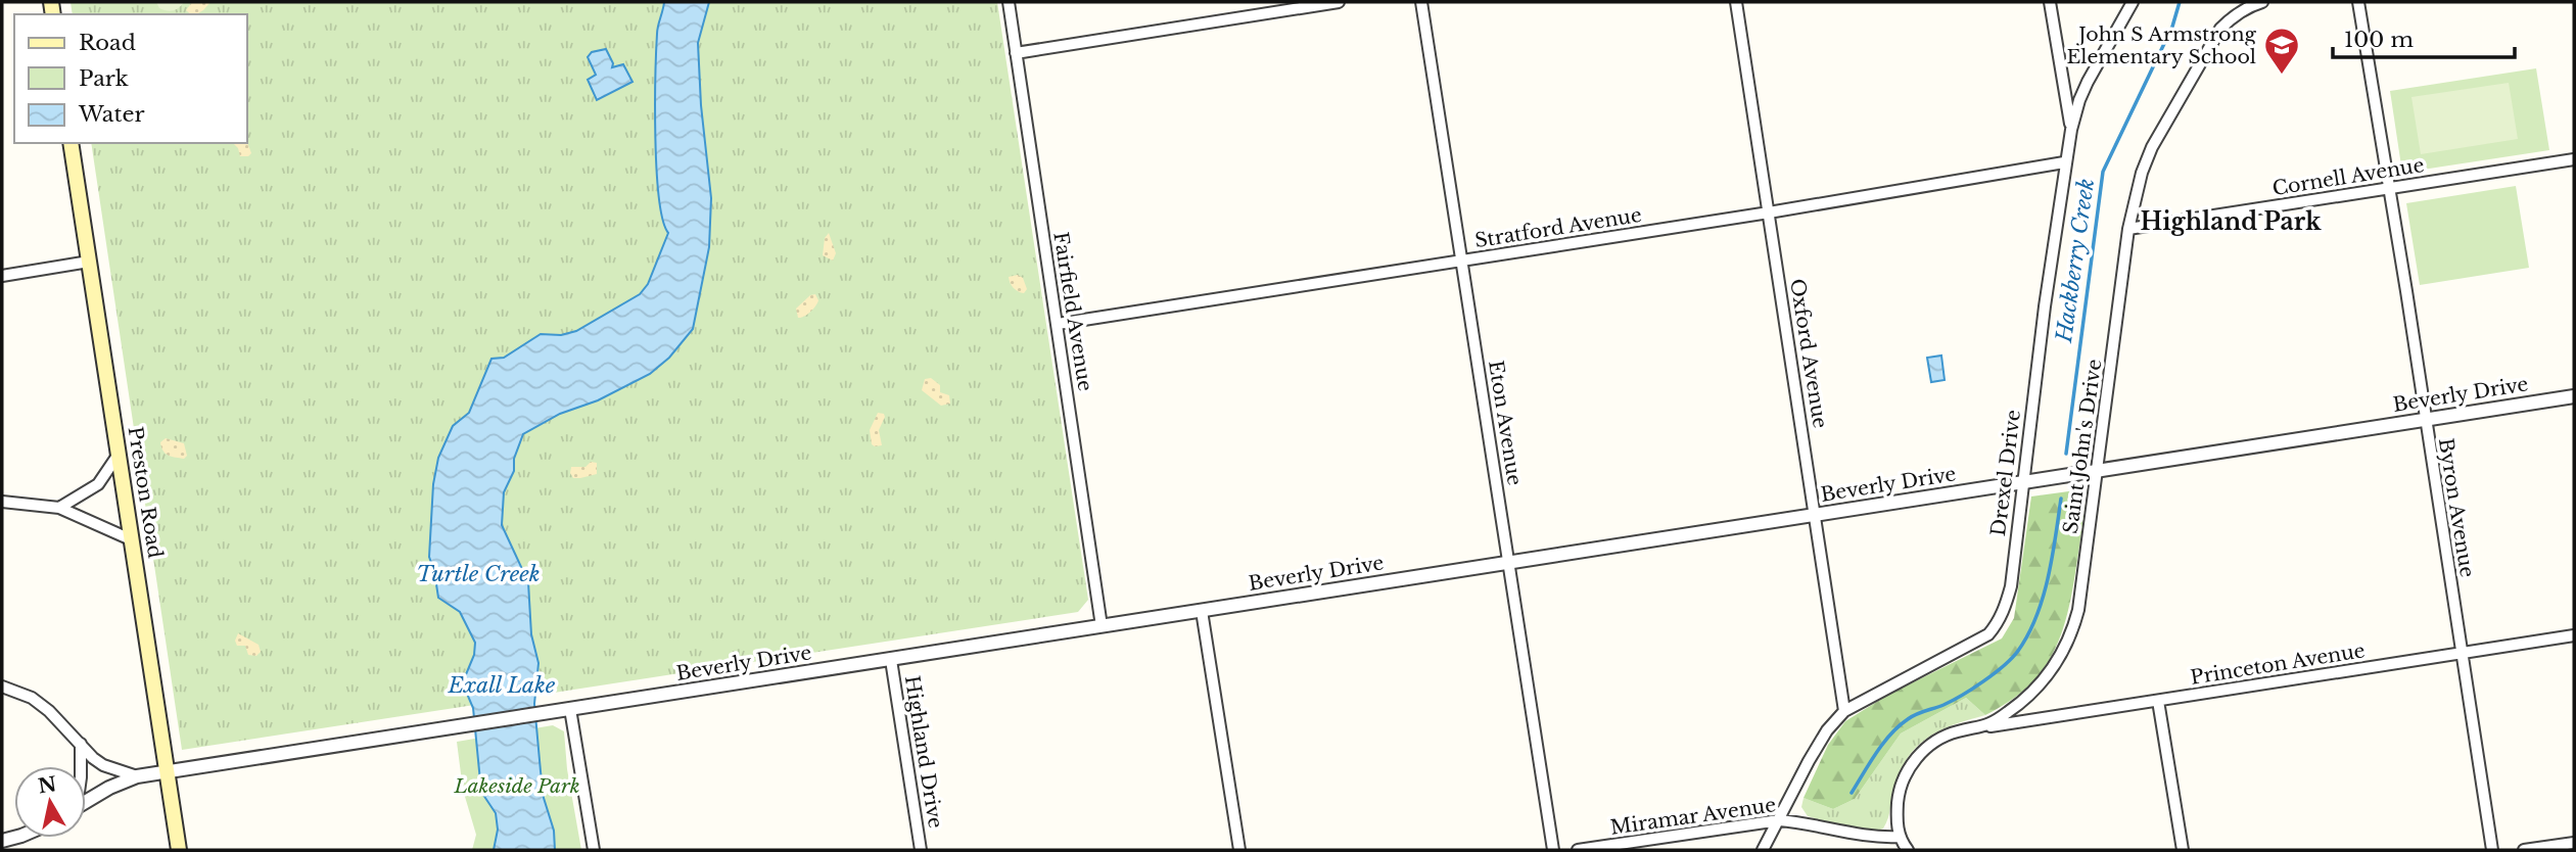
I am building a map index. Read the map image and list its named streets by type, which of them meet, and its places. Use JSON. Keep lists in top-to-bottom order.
{
  "streets": {
    "main road": ["Preston Road"],
    "street": [
      "Cornell Avenue",
      "Stratford Avenue",
      "Fairfield Avenue",
      "Oxford Avenue",
      "Beverly Drive",
      "Eton Avenue",
      "Saint John's Drive",
      "Drexel Drive",
      "Byron Avenue",
      "Princeton Avenue",
      "Highland Drive",
      "Miramar Avenue"
    ]
  },
  "crossings": [
    ["Cornell Avenue", "Saint John's Drive"],
    ["Cornell Avenue", "Byron Avenue"],
    ["Stratford Avenue", "Fairfield Avenue"],
    ["Stratford Avenue", "Oxford Avenue"],
    ["Stratford Avenue", "Eton Avenue"],
    ["Stratford Avenue", "Drexel Drive"],
    ["Fairfield Avenue", "Beverly Drive"],
    ["Oxford Avenue", "Beverly Drive"],
    ["Oxford Avenue", "Drexel Drive"],
    ["Beverly Drive", "Eton Avenue"],
    ["Beverly Drive", "Saint John's Drive"],
    ["Beverly Drive", "Drexel Drive"],
    ["Beverly Drive", "Preston Road"],
    ["Beverly Drive", "Byron Avenue"],
    ["Beverly Drive", "Highland Drive"],
    ["Saint John's Drive", "Princeton Avenue"],
    ["Saint John's Drive", "Miramar Avenue"],
    ["Drexel Drive", "Miramar Avenue"],
    ["Byron Avenue", "Princeton Avenue"]
  ],
  "districts": ["Highland Park"],
  "water": ["Hackberry Creek", "Turtle Creek", "Exall Lake"],
  "parks": ["Lakeside Park"],
  "places": {
    "school or university": ["John S Armstrong Elementary School"]
  },
  "legend": ["Road", "Park", "Water"],
  "scale_bar": "100 m",
  "north": "top"
}
